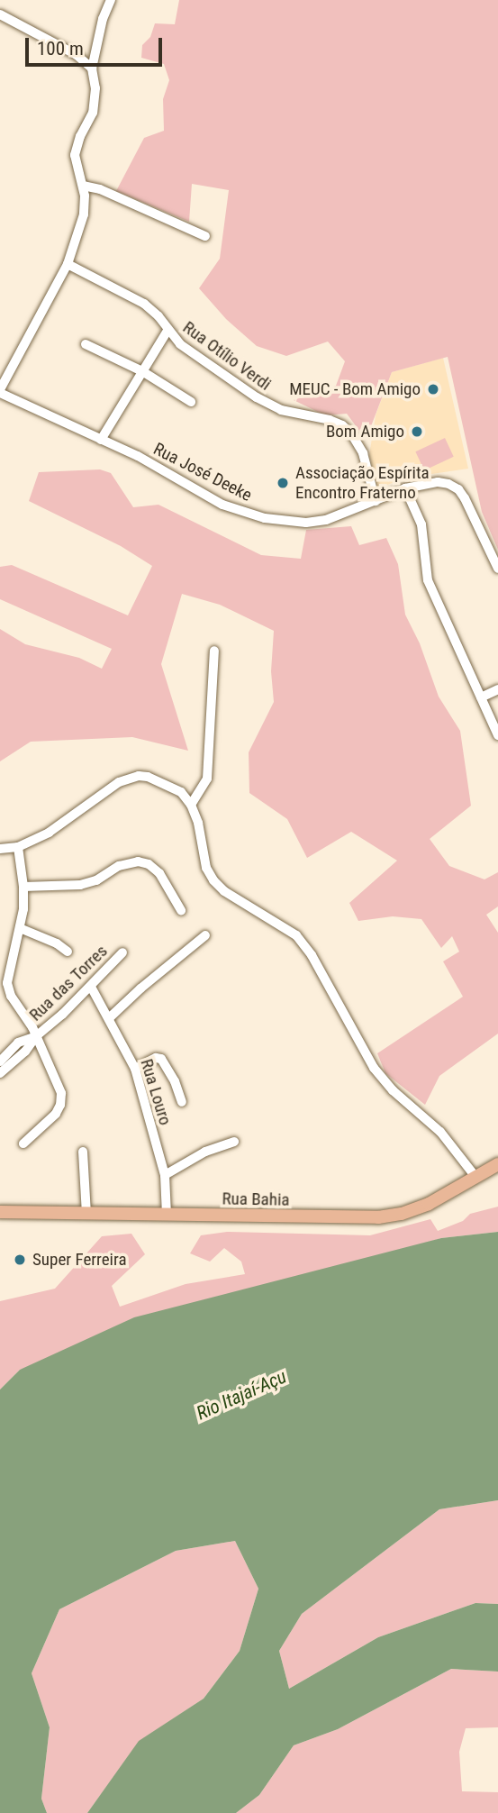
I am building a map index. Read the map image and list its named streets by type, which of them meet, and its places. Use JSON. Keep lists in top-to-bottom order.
{
  "streets": {
    "main road": ["Rua Bahia"],
    "street": [
      "Rua Otílio Verdi",
      "Rua José Deeke",
      "Rua das Torres",
      "Rua Louro"
    ]
  },
  "crossings": [
    ["Rua Otílio Verdi", "Rua José Deeke"],
    ["Rua das Torres", "Rua Louro"],
    ["Rua Louro", "Rua Bahia"]
  ],
  "water": ["Rio Itajaí-Açu"],
  "places": [
    "MEUC - Bom Amigo",
    "Bom Amigo",
    "Associação Espírita Encontro Fraterno",
    "Super Ferreira"
  ],
  "scale_bar": "100 m"
}
